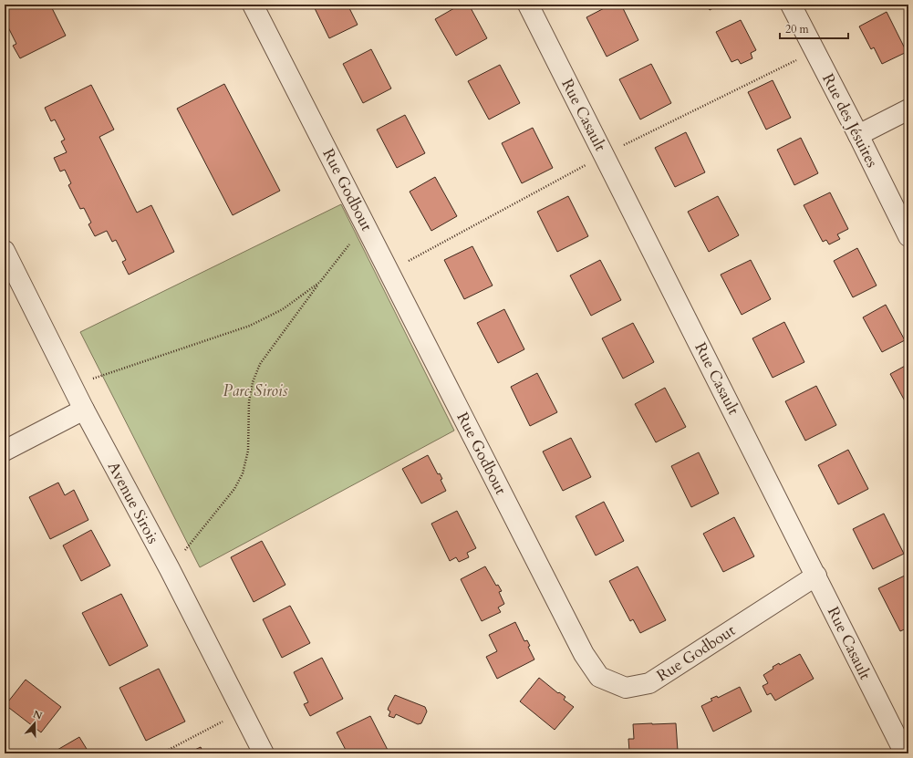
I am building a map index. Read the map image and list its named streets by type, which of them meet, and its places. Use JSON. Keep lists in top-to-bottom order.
{
  "streets": {
    "street": [
      "Rue Casault",
      "Rue des Jésuites",
      "Rue Godbout",
      "Avenue Sirois"
    ]
  },
  "crossings": [
    ["Rue Casault", "Rue Godbout"]
  ],
  "parks": ["Parc Sirois"],
  "scale_bar": "20 m",
  "north": "top"
}
